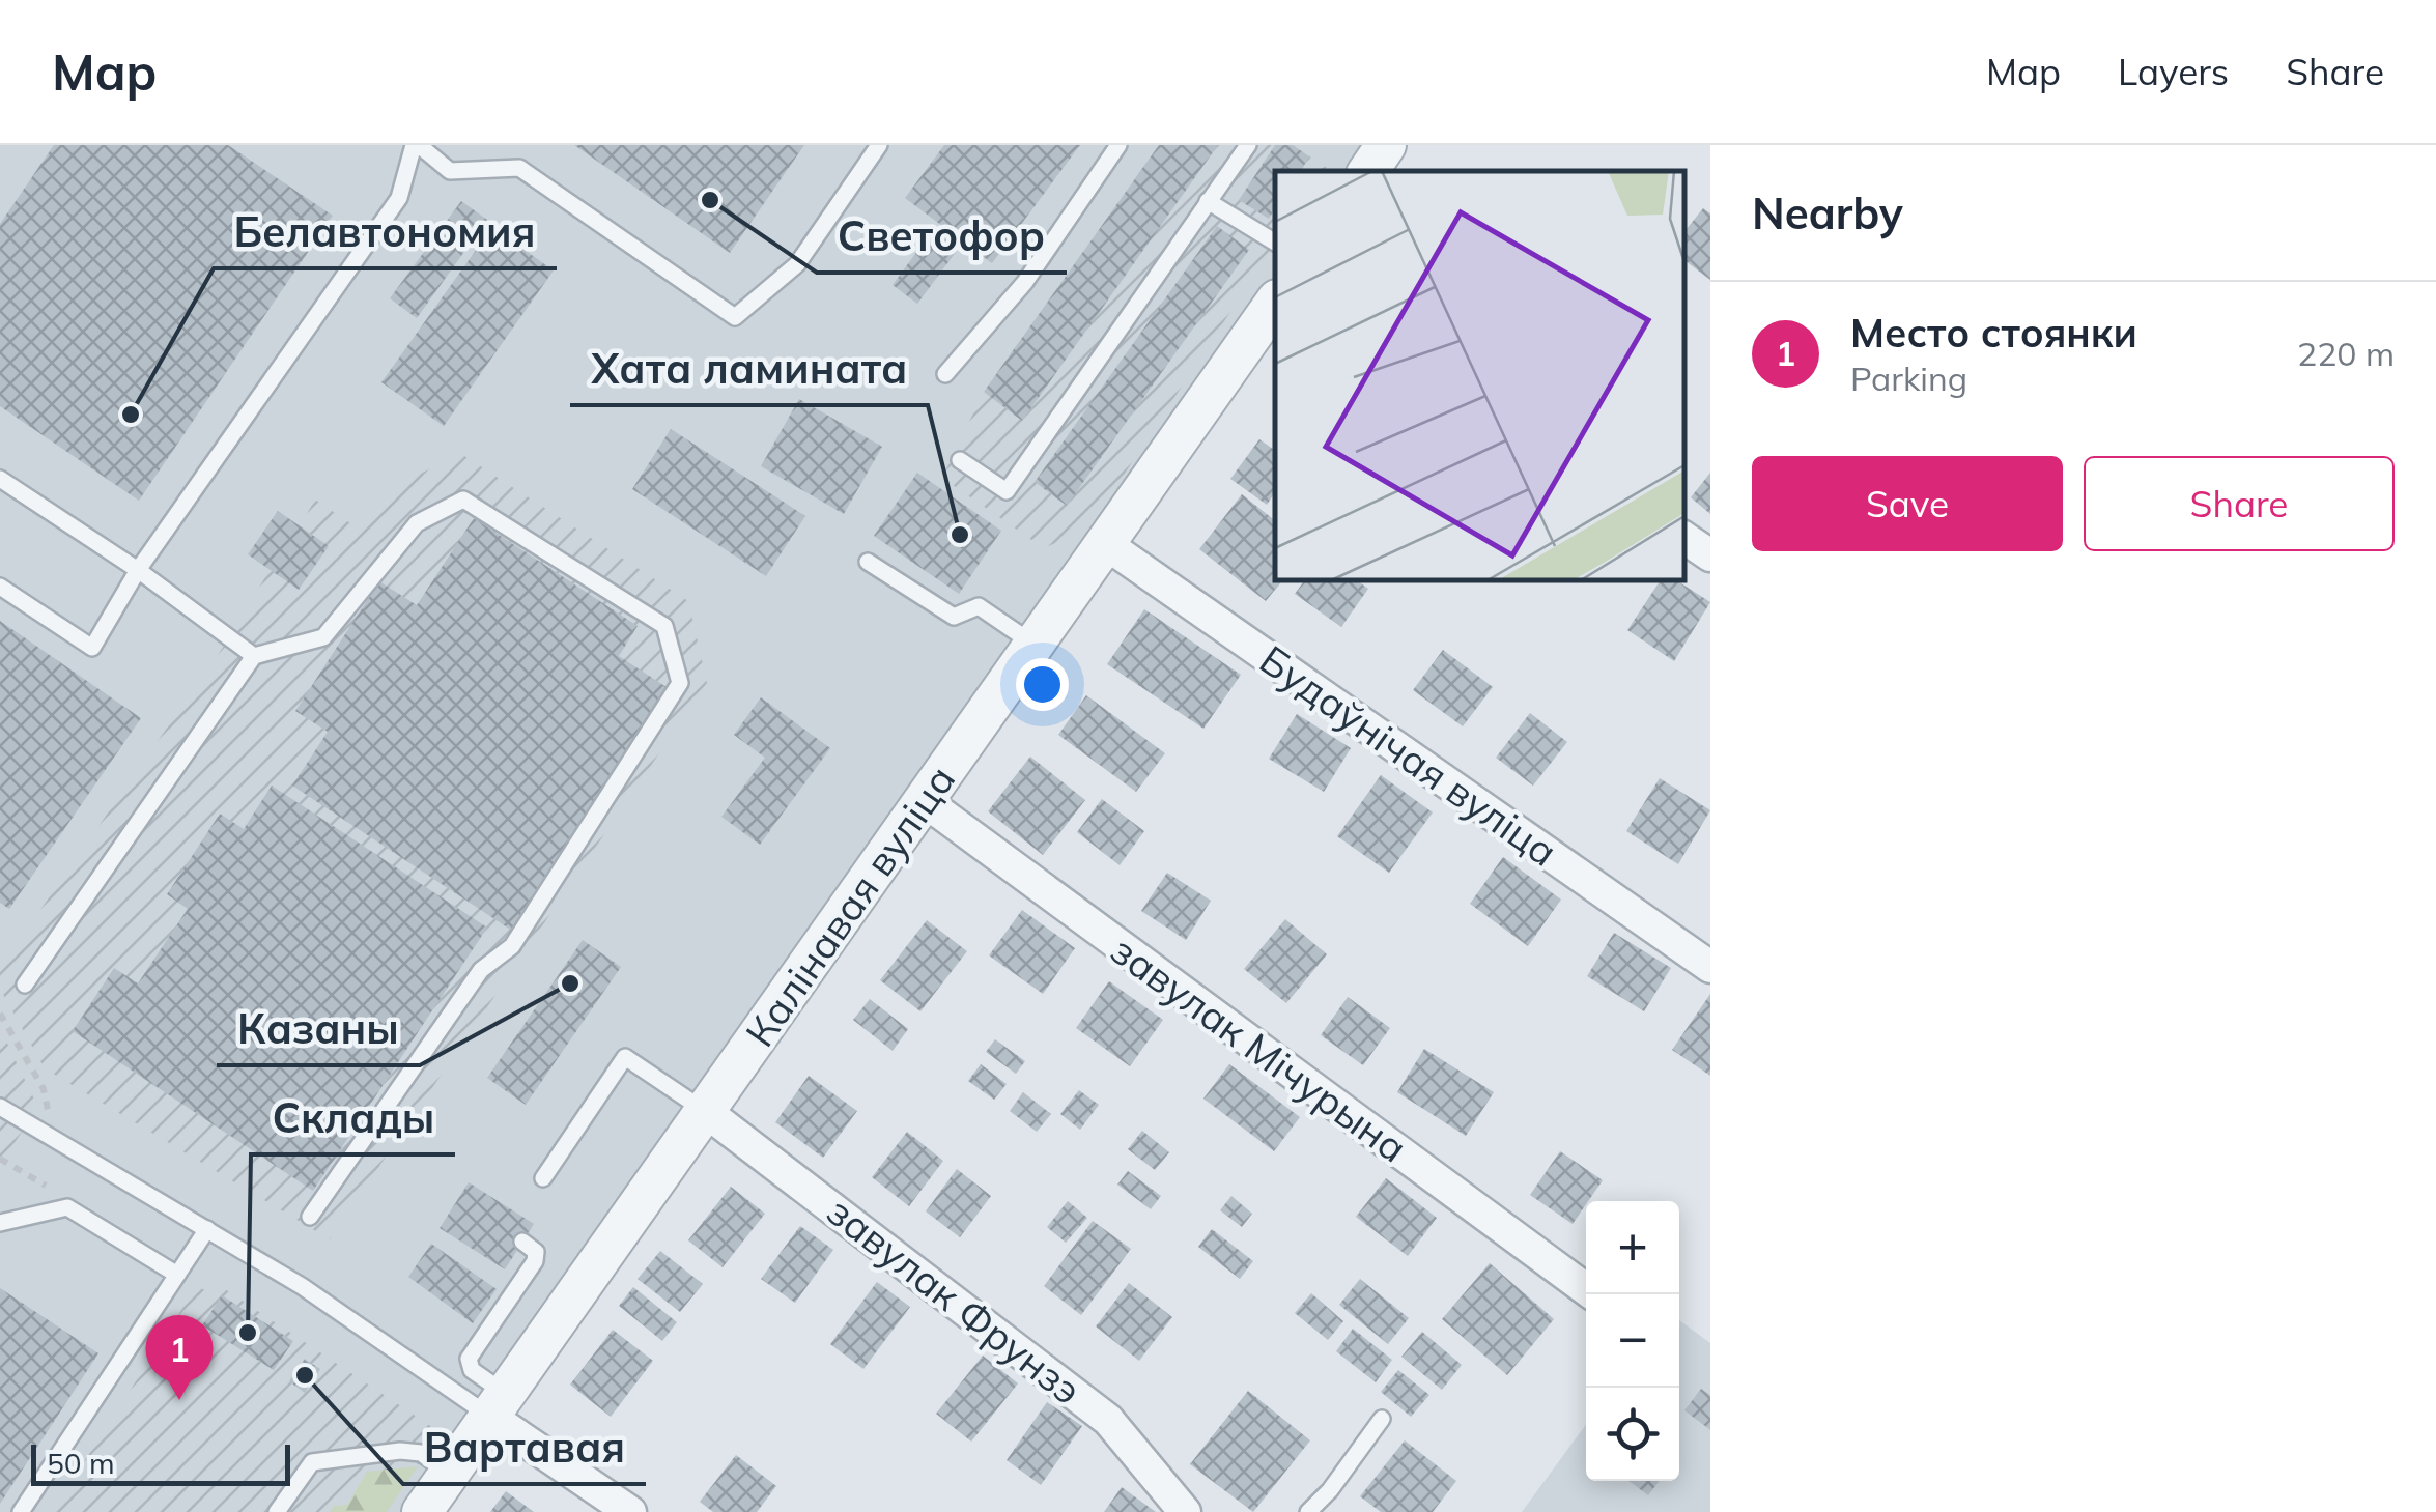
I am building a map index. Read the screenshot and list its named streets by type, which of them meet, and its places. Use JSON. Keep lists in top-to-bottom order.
{
  "streets": {
    "street": [
      "Будаўнічая вуліца",
      "Калінавая вуліца",
      "завулак Мічурына",
      "завулак Фрунзэ"
    ]
  },
  "crossings": [
    ["Будаўнічая вуліца", "Калінавая вуліца"],
    ["Калінавая вуліца", "завулак Мічурына"],
    ["Калінавая вуліца", "завулак Фрунзэ"]
  ],
  "places": [
    "Светофор",
    "Белавтономия",
    "Хата ламината",
    "Казаны",
    "Склады",
    "Вартавая"
  ],
  "scale_bar": "50 m",
  "page": {
    "header": "Map",
    "nav": ["Map", "Layers", "Share"],
    "heading": "Nearby",
    "list": [
      {
        "mark": "1",
        "name": "Место стоянки",
        "note": "Parking",
        "value": "220 m"
      }
    ],
    "buttons": ["Save", "Share"],
    "map_buttons": ["+", "−"],
    "pins": "1",
    "scale": "50 m"
  }
}
